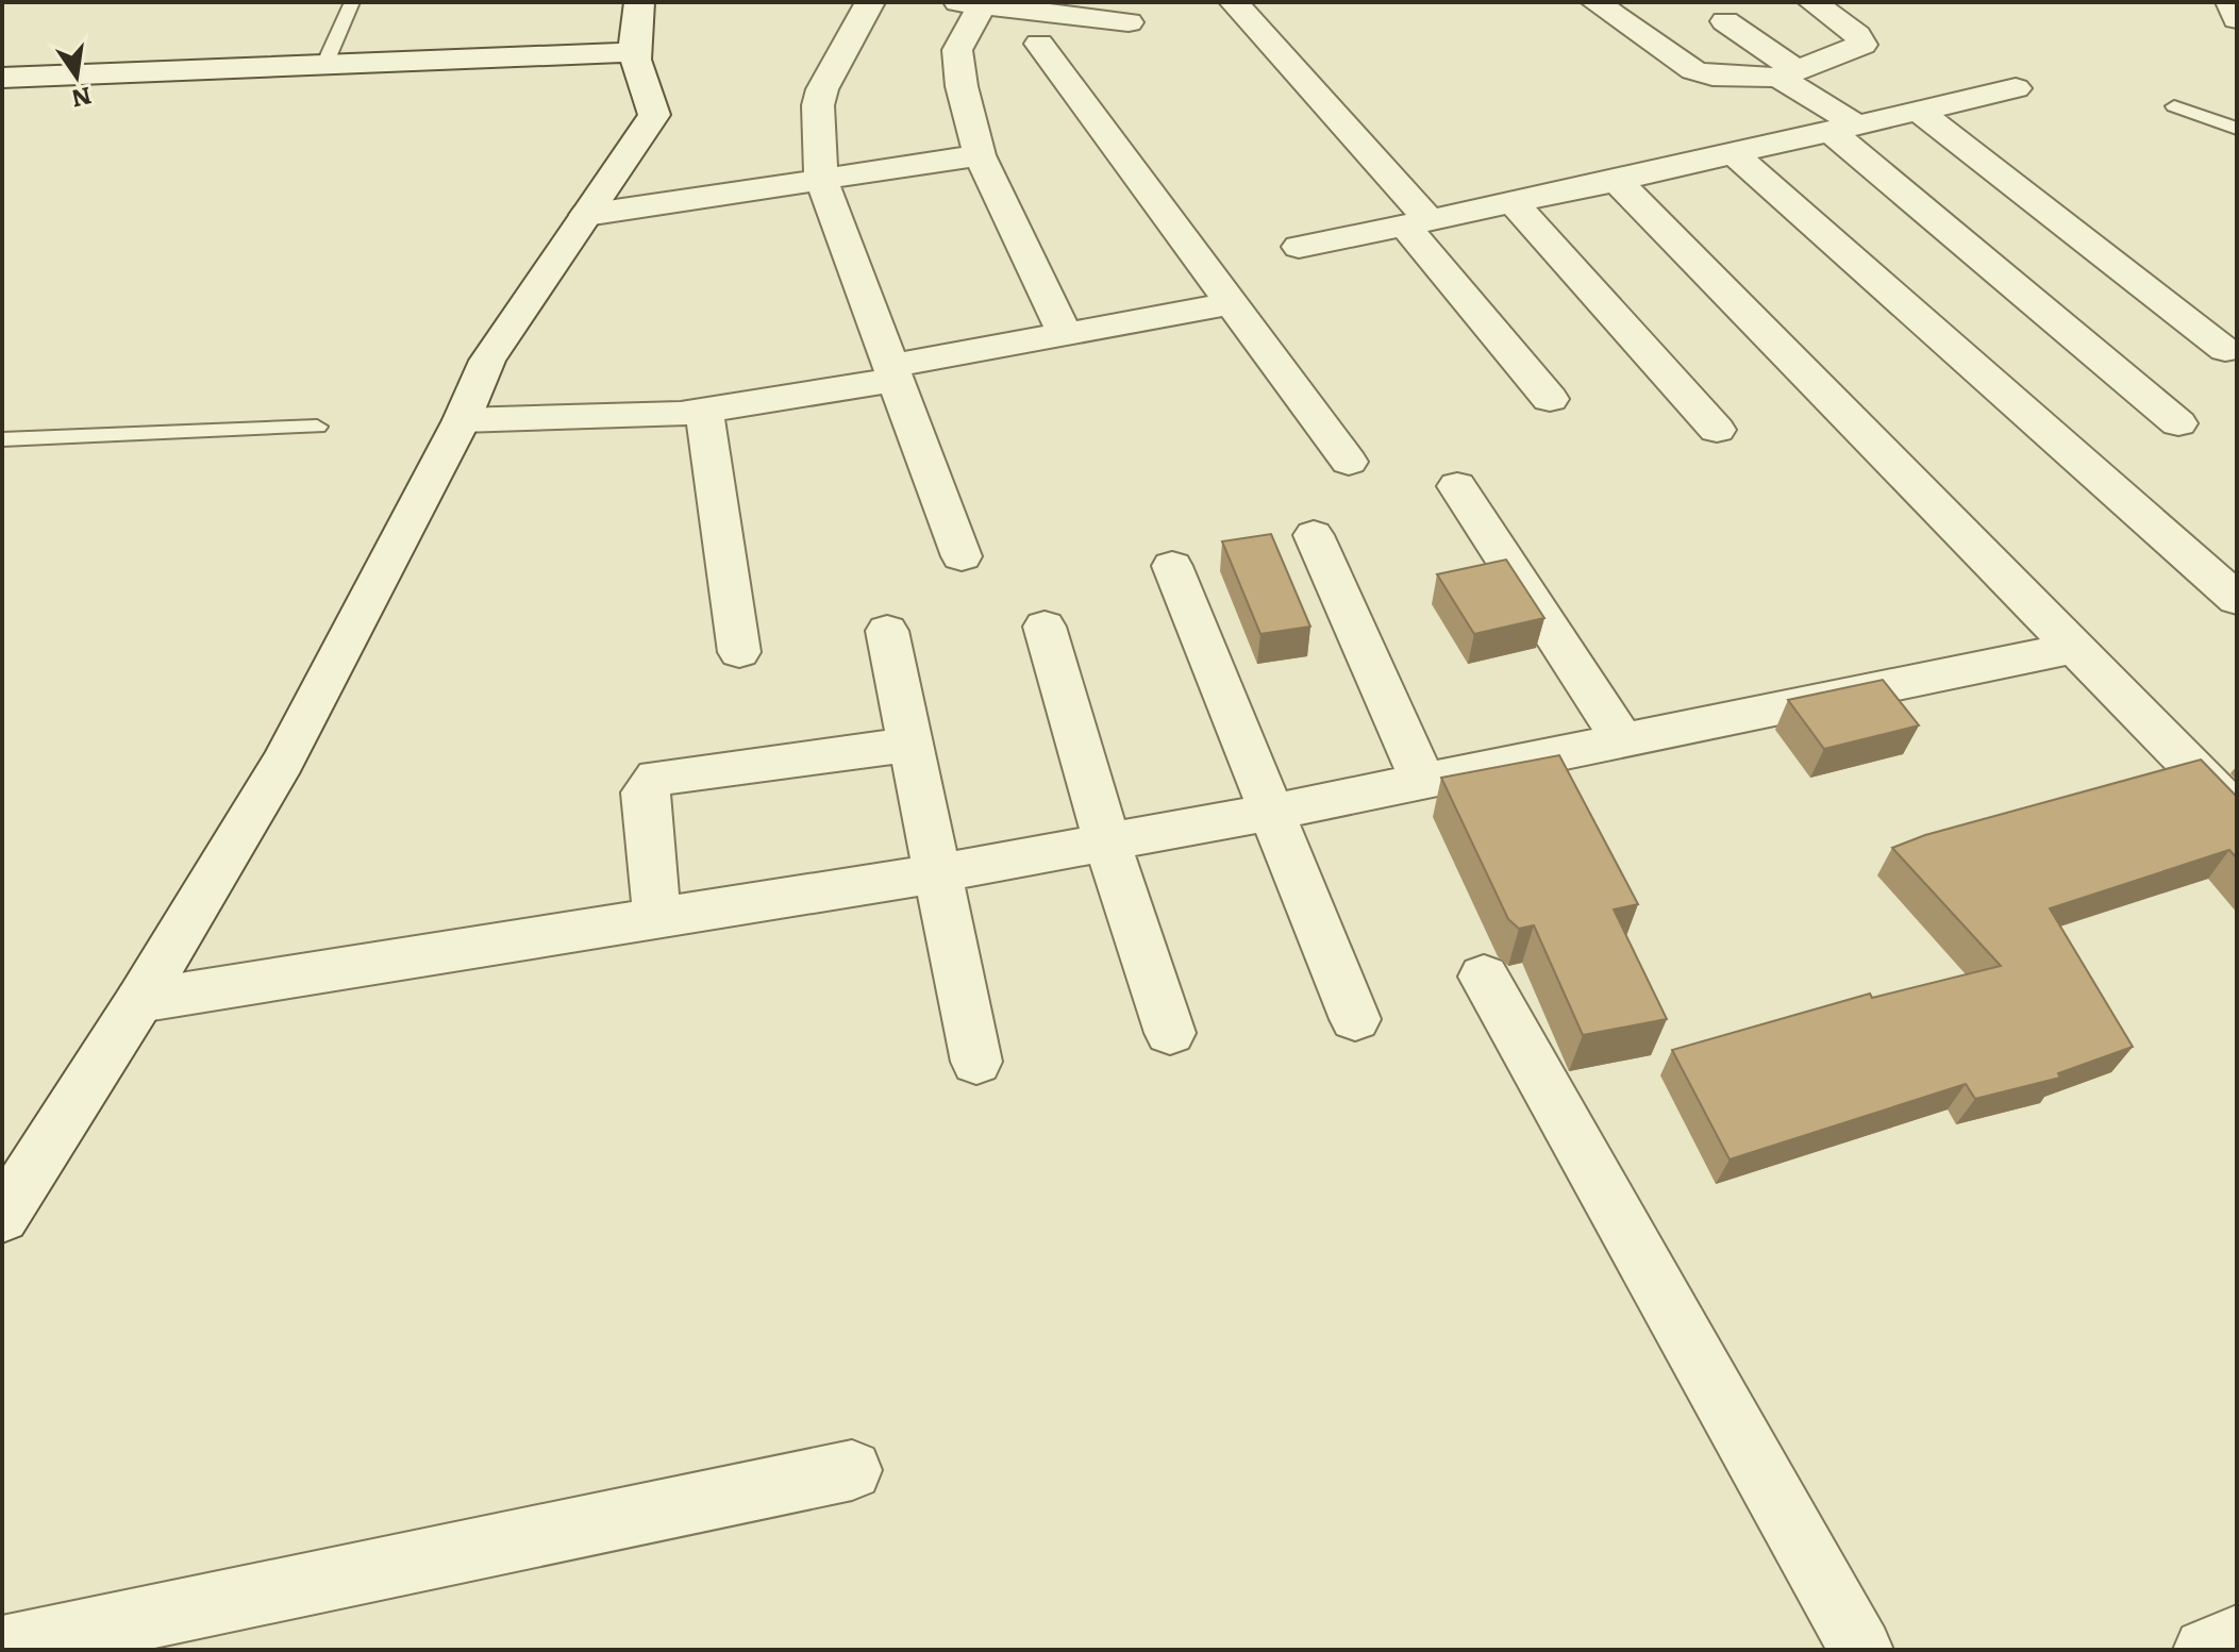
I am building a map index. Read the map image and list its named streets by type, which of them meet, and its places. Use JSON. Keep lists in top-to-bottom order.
{
  "north": "bottom"
}
